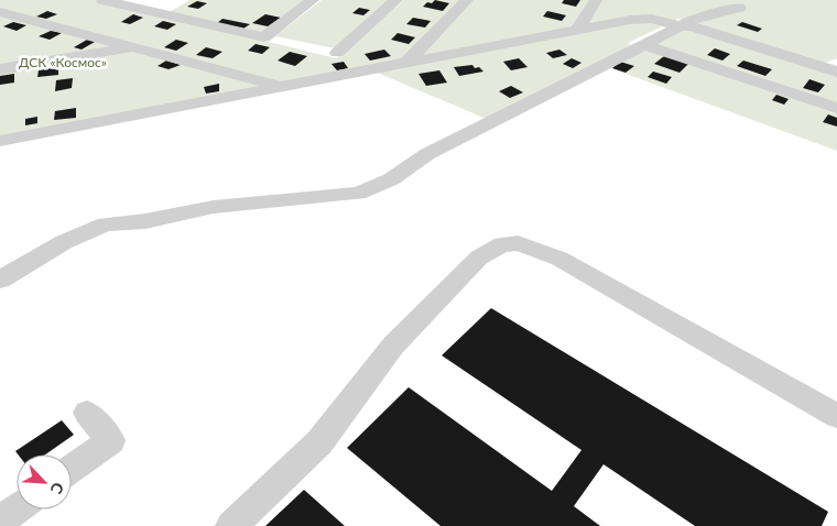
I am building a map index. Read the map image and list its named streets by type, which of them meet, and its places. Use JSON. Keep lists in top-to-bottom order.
{
  "parks": ["ДСК «Космос»"],
  "north": "bottom right"
}
